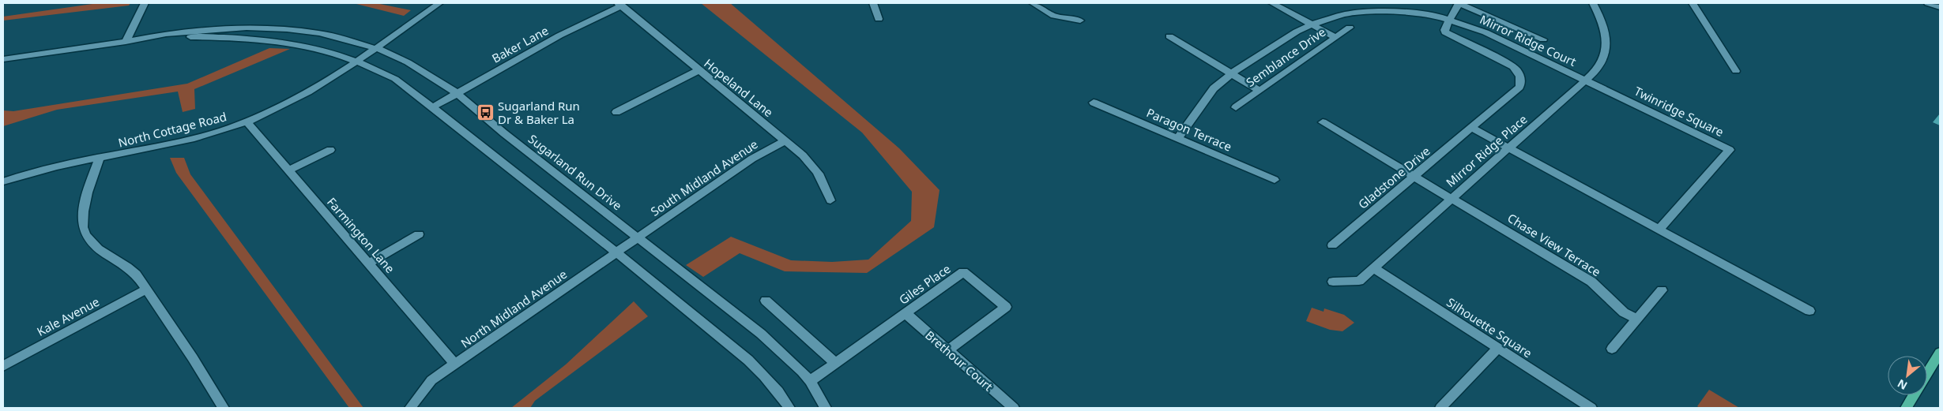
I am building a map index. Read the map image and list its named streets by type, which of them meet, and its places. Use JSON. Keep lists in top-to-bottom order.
{
  "streets": {
    "street": [
      "Mirror Ridge Court",
      "Baker Lane",
      "Semblance Drive",
      "Hopeland Lane",
      "Twinridge Square",
      "North Cottage Road",
      "Paragon Terrace",
      "Mirror Ridge Place",
      "Sugarland Run Drive",
      "South Midland Avenue",
      "Gladstone Drive",
      "Farmington Lane",
      "Chase View Terrace",
      "Giles Place",
      "North Midland Avenue",
      "Kale Avenue",
      "Silhouette Square",
      "Brethour Court"
    ]
  },
  "crossings": [
    ["Mirror Ridge Court", "Twinridge Square"],
    ["Mirror Ridge Court", "Paragon Terrace"],
    ["Mirror Ridge Court", "Mirror Ridge Place"],
    ["Mirror Ridge Court", "Gladstone Drive"],
    ["Baker Lane", "Hopeland Lane"],
    ["Baker Lane", "Sugarland Run Drive"],
    ["Hopeland Lane", "South Midland Avenue"],
    ["Twinridge Square", "Mirror Ridge Place"],
    ["North Cottage Road", "Sugarland Run Drive"],
    ["North Cottage Road", "Farmington Lane"],
    ["Mirror Ridge Place", "Chase View Terrace"],
    ["Mirror Ridge Place", "Silhouette Square"],
    ["Sugarland Run Drive", "South Midland Avenue"],
    ["Sugarland Run Drive", "Giles Place"],
    ["Sugarland Run Drive", "North Midland Avenue"],
    ["South Midland Avenue", "North Midland Avenue"],
    ["Gladstone Drive", "Chase View Terrace"],
    ["Farmington Lane", "North Midland Avenue"],
    ["Giles Place", "Brethour Court"]
  ],
  "places": {
    "bus stop": ["Sugarland Run Dr & Baker La"]
  },
  "north": "bottom left"
}
